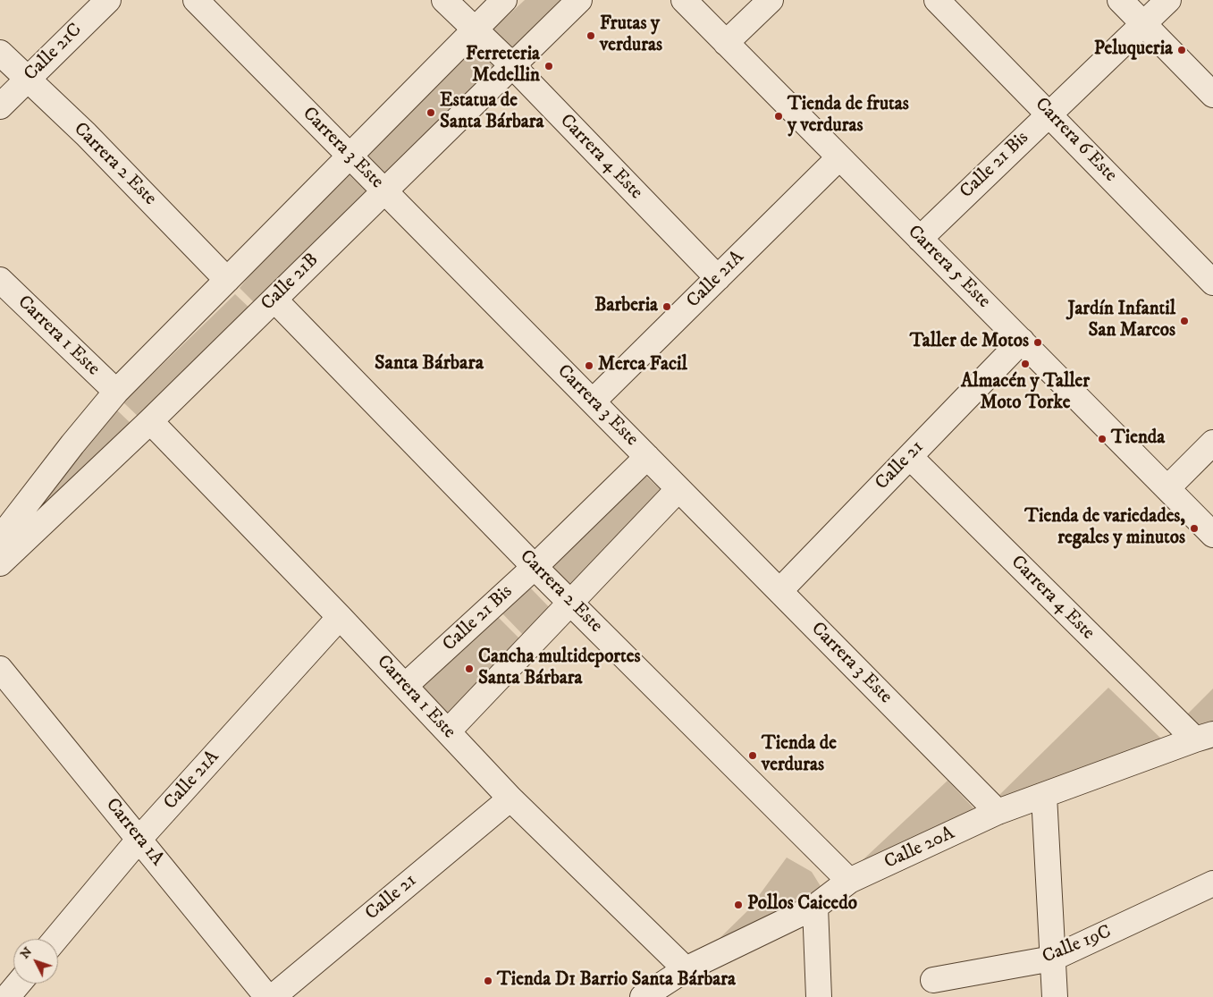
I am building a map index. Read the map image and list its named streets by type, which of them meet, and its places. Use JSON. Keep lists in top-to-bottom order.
{
  "streets": {
    "street": [
      "Calle 21C",
      "Carrera 6 Este",
      "Carrera 3 Este",
      "Carrera 4 Este",
      "Carrera 2 Este",
      "Calle 21 Bis",
      "Carrera 5 Este",
      "Calle 21A",
      "Calle 21B",
      "Carrera 1 Este",
      "Calle 21",
      "Carrera 1A",
      "Calle 20A",
      "Calle 19C"
    ]
  },
  "crossings": [
    ["Calle 21C", "Carrera 2 Este"],
    ["Carrera 6 Este", "Calle 21 Bis"],
    ["Carrera 3 Este", "Calle 21 Bis"],
    ["Carrera 3 Este", "Calle 21A"],
    ["Carrera 3 Este", "Calle 21B"],
    ["Carrera 3 Este", "Calle 21"],
    ["Carrera 3 Este", "Calle 20A"],
    ["Carrera 4 Este", "Calle 21A"],
    ["Carrera 4 Este", "Calle 21B"],
    ["Carrera 4 Este", "Calle 21"],
    ["Carrera 4 Este", "Calle 20A"],
    ["Carrera 2 Este", "Calle 21 Bis"],
    ["Carrera 2 Este", "Calle 21B"],
    ["Carrera 2 Este", "Calle 20A"],
    ["Calle 21 Bis", "Carrera 5 Este"],
    ["Calle 21 Bis", "Carrera 1 Este"],
    ["Carrera 5 Este", "Calle 21A"],
    ["Carrera 5 Este", "Calle 21"],
    ["Calle 21A", "Carrera 1 Este"],
    ["Calle 21A", "Carrera 1A"],
    ["Calle 21B", "Carrera 1 Este"],
    ["Carrera 1 Este", "Calle 21"],
    ["Carrera 1 Este", "Calle 20A"]
  ],
  "districts": ["Santa Bárbara"],
  "places": [
    "Frutas y verduras",
    "Peluqueria",
    "Ferreteria Medellin",
    "Estatua de Santa Bárbara",
    "Tienda de frutas y verduras",
    "Barberia",
    "Jardín Infantil San Marcos",
    "Taller de Motos",
    "Almacén y Taller Moto Torke",
    "Merca Facil",
    "Tienda",
    "Tienda de variedades, regales y minutos",
    "Cancha multideportes Santa Bárbara",
    "Tienda de verduras",
    "Pollos Caicedo",
    "Tienda D1 Barrio Santa Bárbara"
  ],
  "north": "top left"
}
